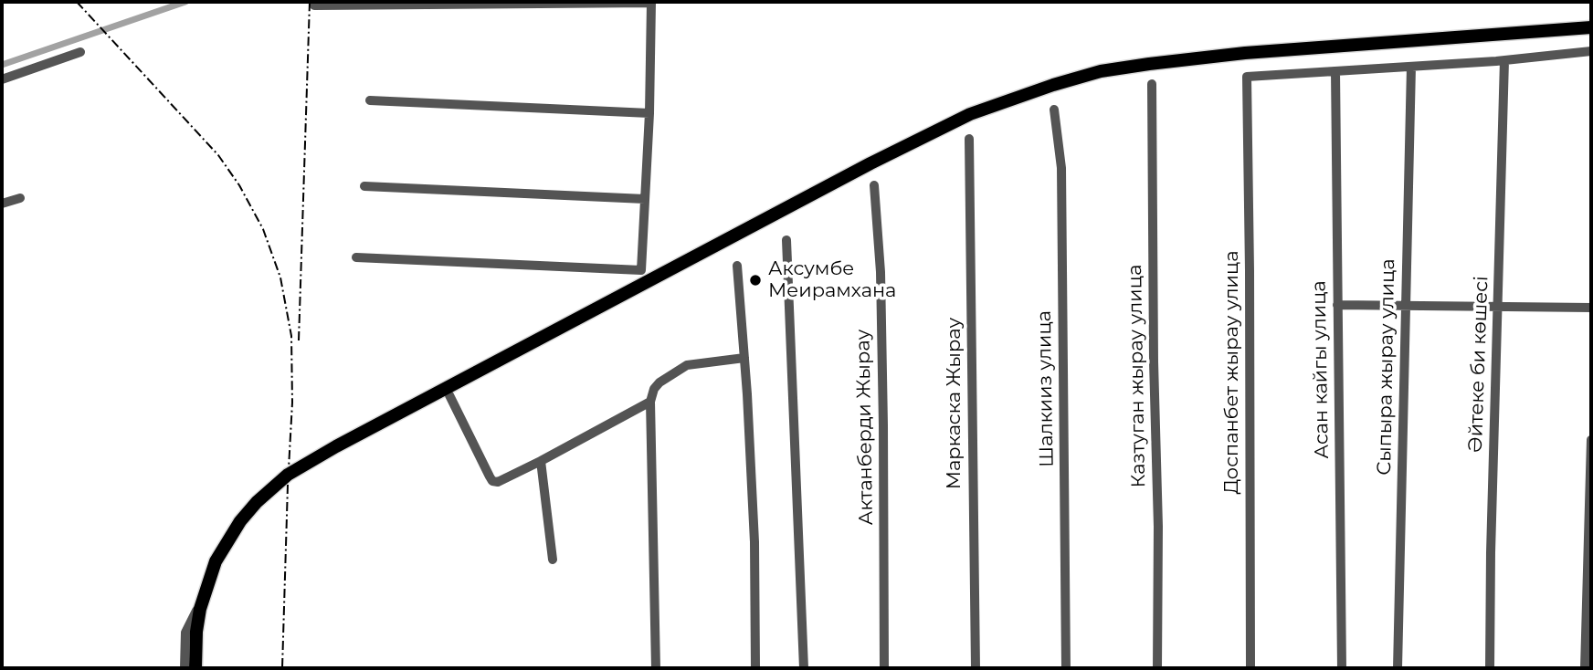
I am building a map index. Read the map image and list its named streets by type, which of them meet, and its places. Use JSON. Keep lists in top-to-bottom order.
{
  "streets": {
    "street": [
      "Әйтеке би көшесі",
      "Сыпыра жырау улица",
      "Асан кайгы улица",
      "Доспанбет жырау улица",
      "Казтуган жырау улица",
      "Шалкииз улица",
      "Маркаска Жырау",
      "Актанберди Жырау"
    ]
  },
  "crossings": [
    ["Асан кайгы улица", "Доспанбет жырау улица"]
  ],
  "places": ["Аксумбе Меирамхана"]
}
